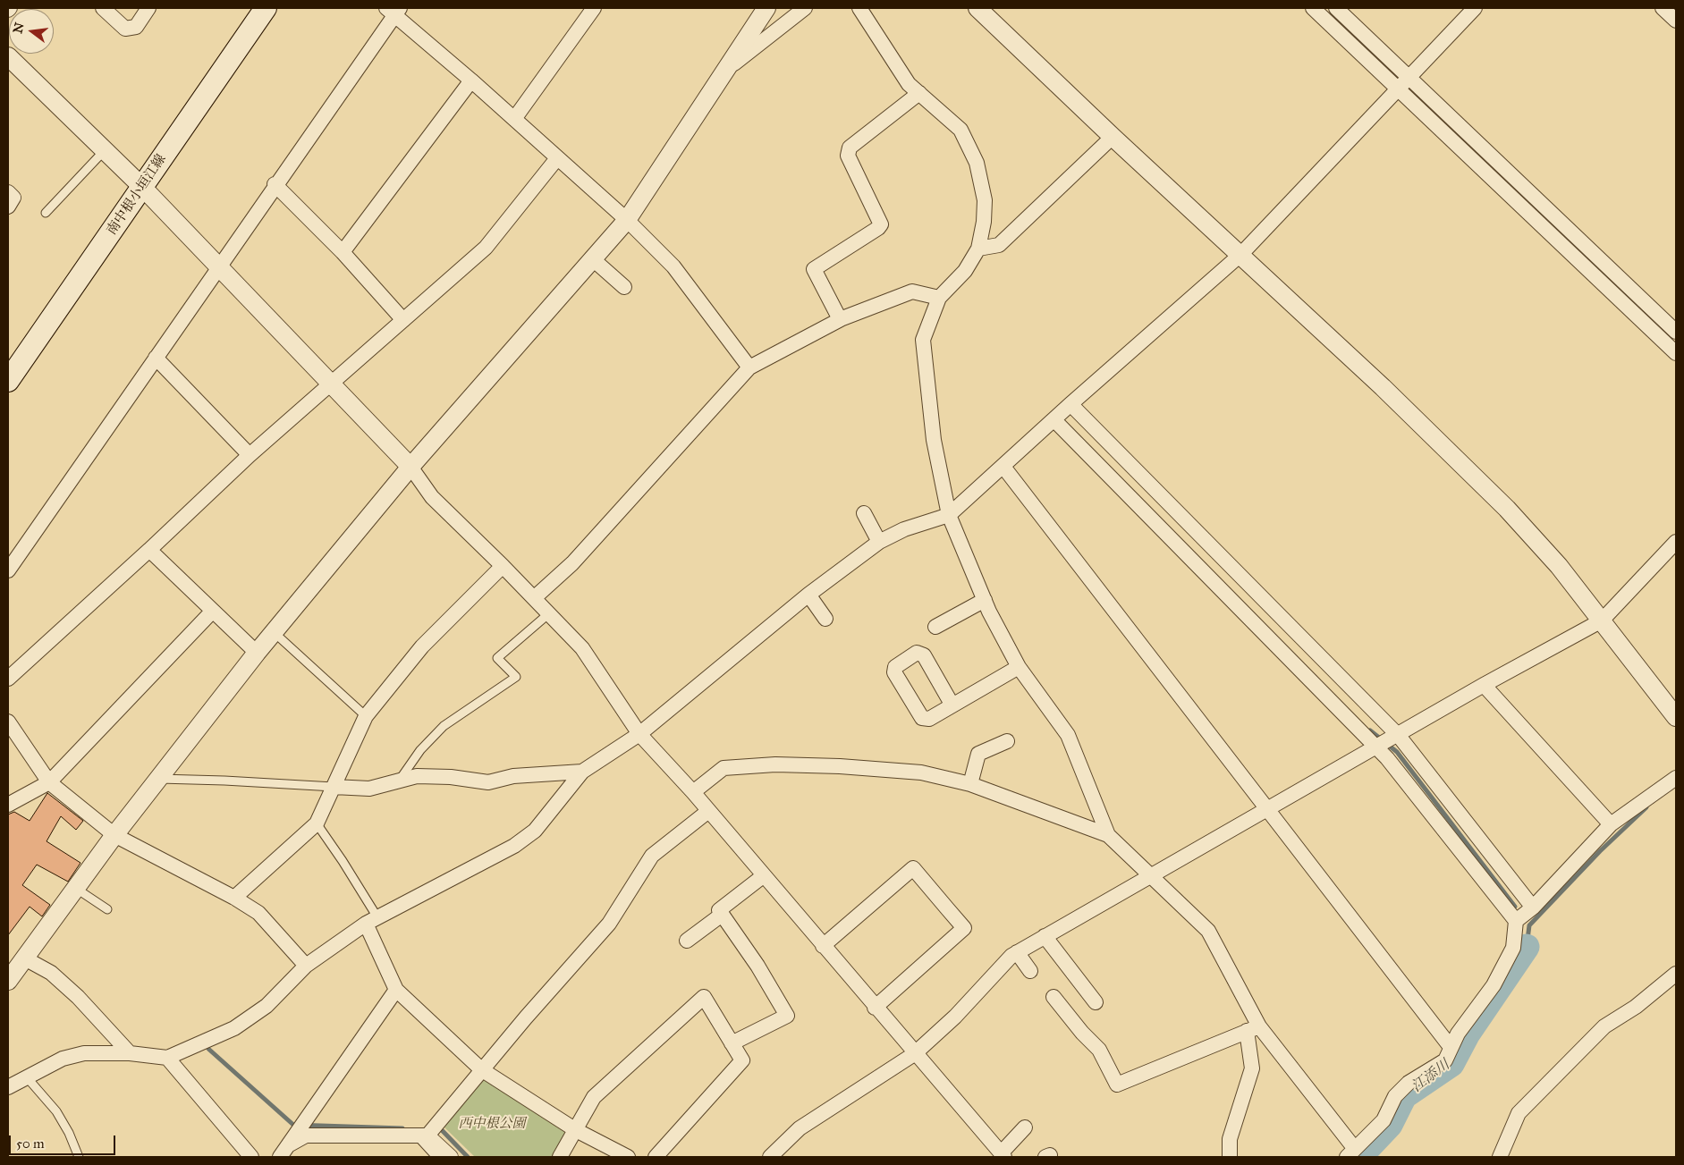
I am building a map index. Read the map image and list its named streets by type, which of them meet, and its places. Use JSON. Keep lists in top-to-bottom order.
{
  "streets": {
    "main road": ["南中根小垣江線"]
  },
  "water": ["江添川"],
  "parks": ["西中根公園"],
  "scale_bar": "50 m",
  "north": "left"
}
